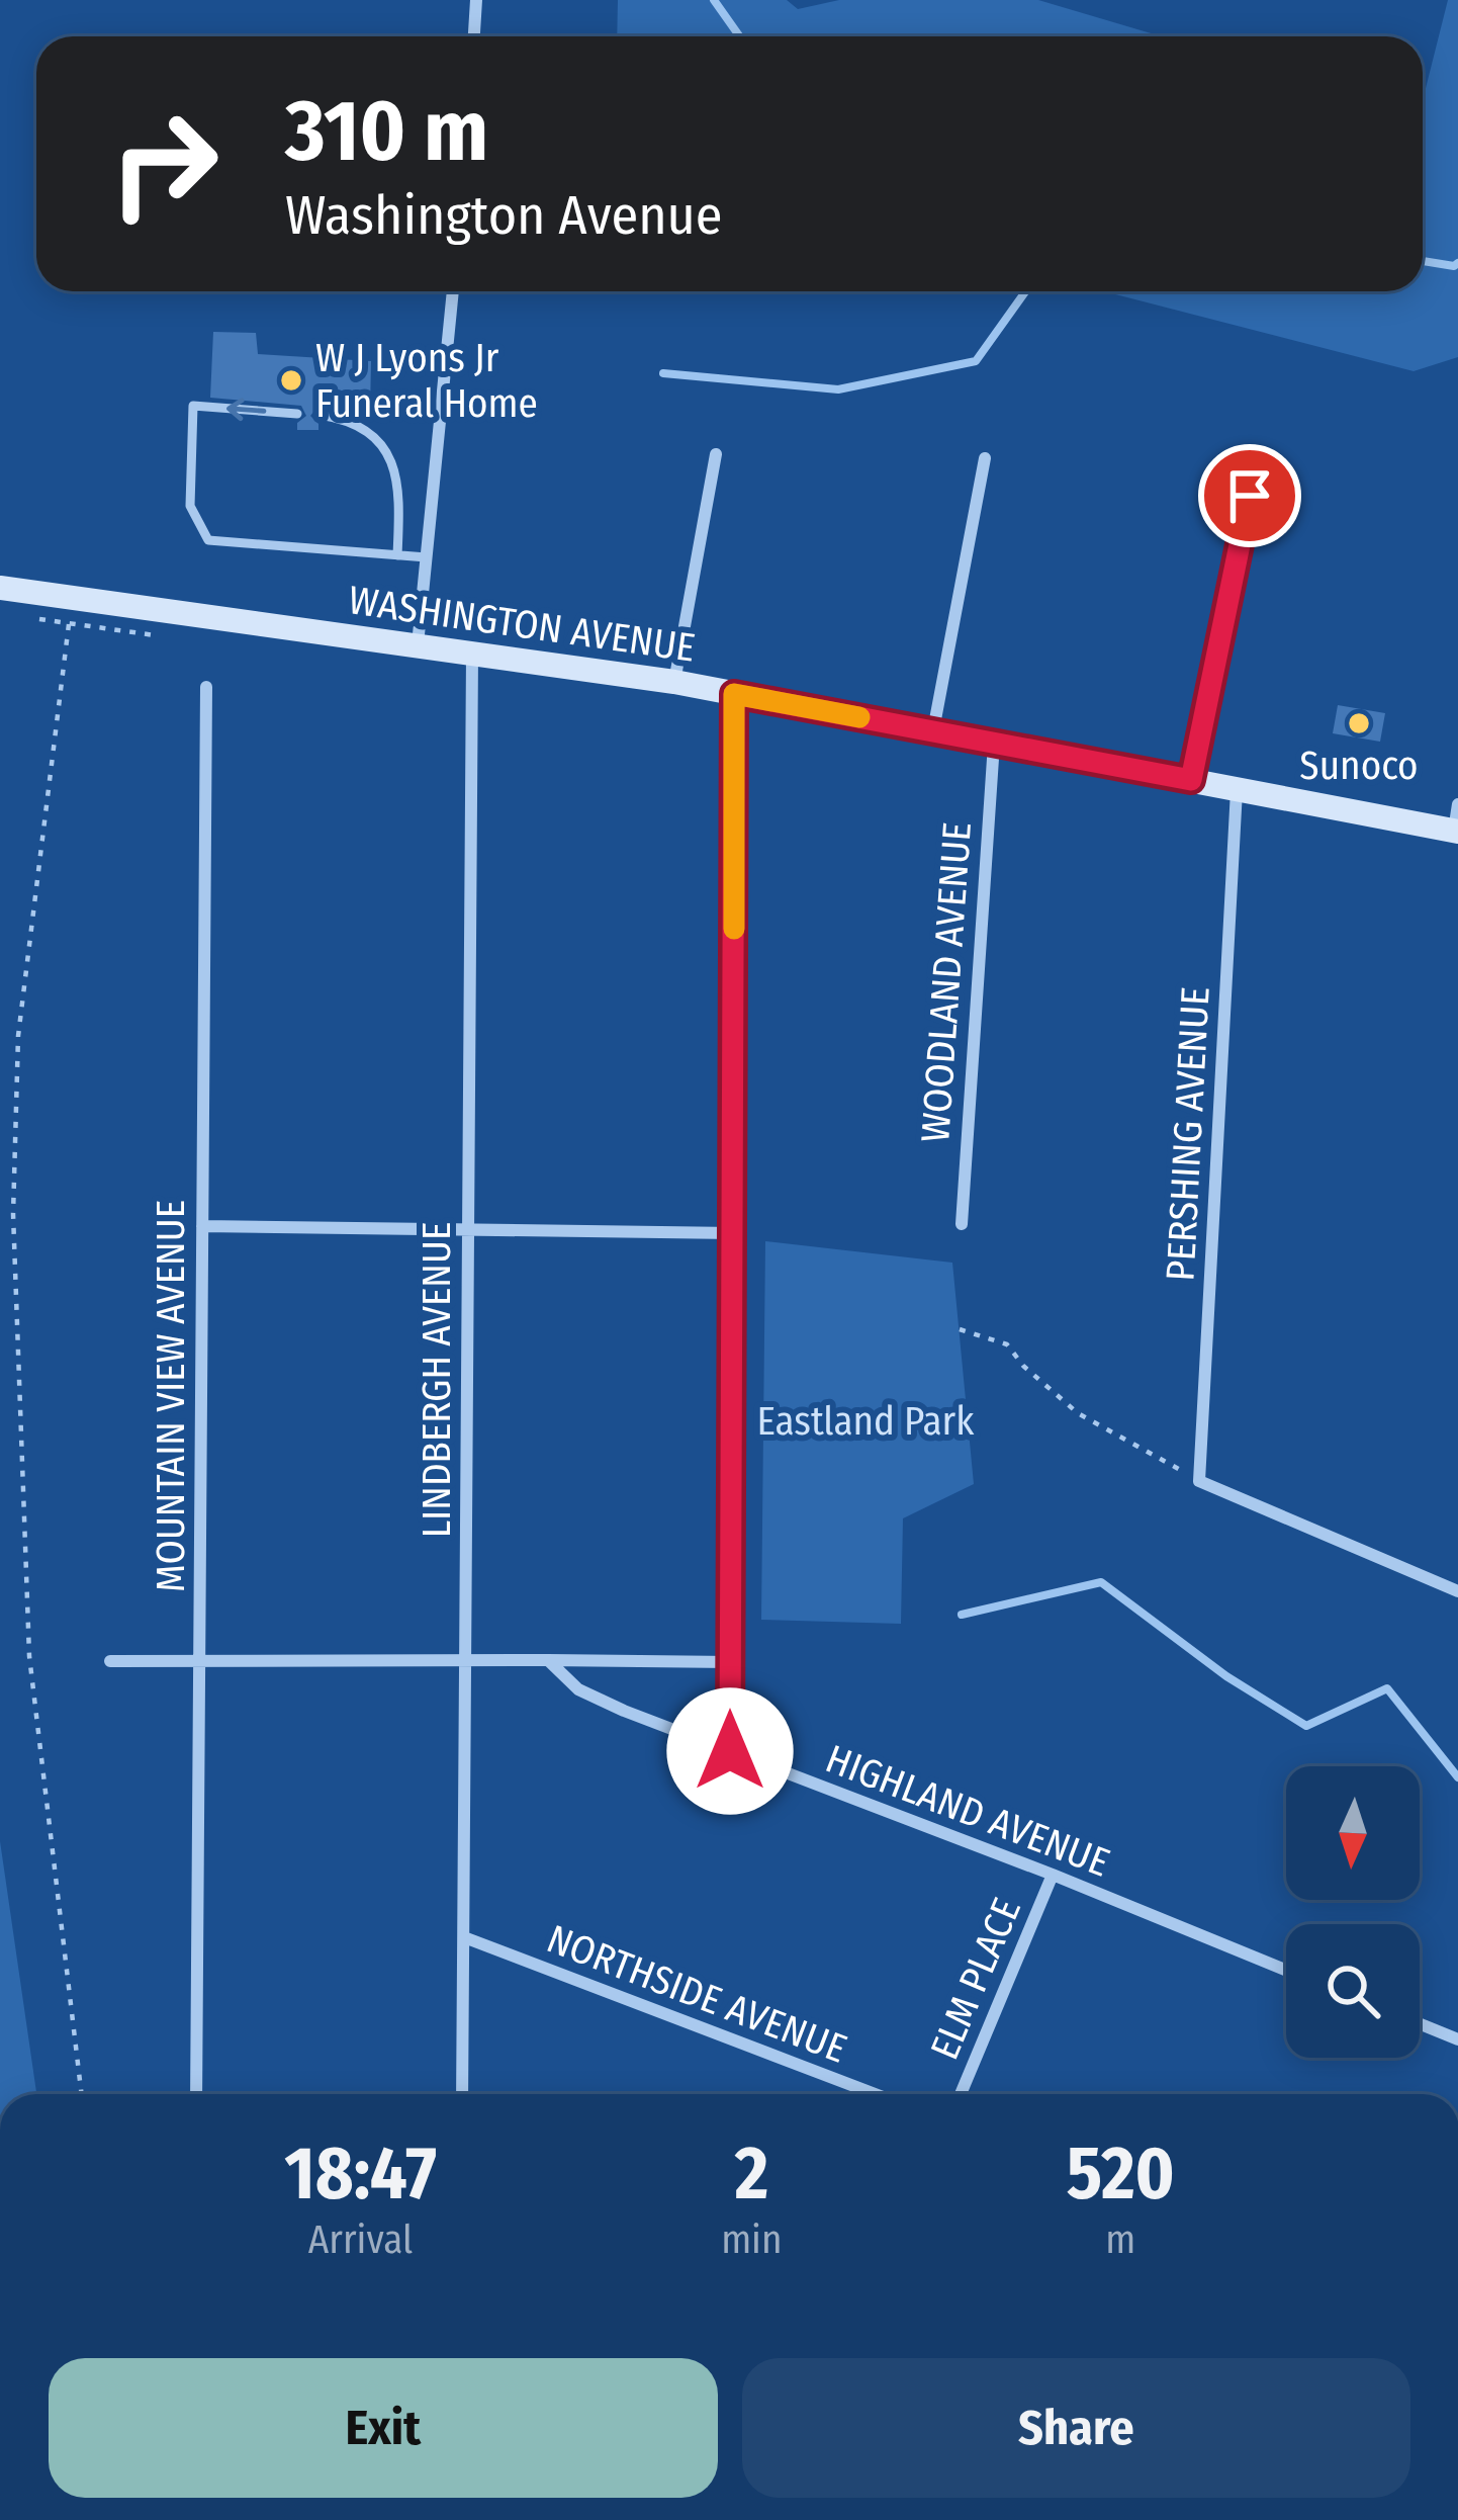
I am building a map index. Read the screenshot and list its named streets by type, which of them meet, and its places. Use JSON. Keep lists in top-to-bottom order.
{
  "streets": {
    "street": [
      "WASHINGTON AVENUE",
      "WOODLAND AVENUE",
      "PERSHING AVENUE",
      "LINDBERGH AVENUE",
      "MOUNTAIN VIEW AVENUE",
      "HIGHLAND AVENUE",
      "ELM PLACE",
      "NORTHSIDE AVENUE"
    ]
  },
  "crossings": [
    ["WASHINGTON AVENUE", "WOODLAND AVENUE"],
    ["WASHINGTON AVENUE", "PERSHING AVENUE"],
    ["WASHINGTON AVENUE", "LINDBERGH AVENUE"],
    ["LINDBERGH AVENUE", "NORTHSIDE AVENUE"],
    ["HIGHLAND AVENUE", "ELM PLACE"]
  ],
  "parks": ["Eastland Park"],
  "places": ["W J Lyons Jr Funeral Home", "Sunoco"],
  "north": "bottom",
  "page": {
    "turn": ["310 m", "Washington Avenue"],
    "eta": [
      "18:47",
      "Arrival",
      "2",
      "min",
      "520",
      "m"
    ],
    "buttons": ["Exit", "Share"]
  }
}
